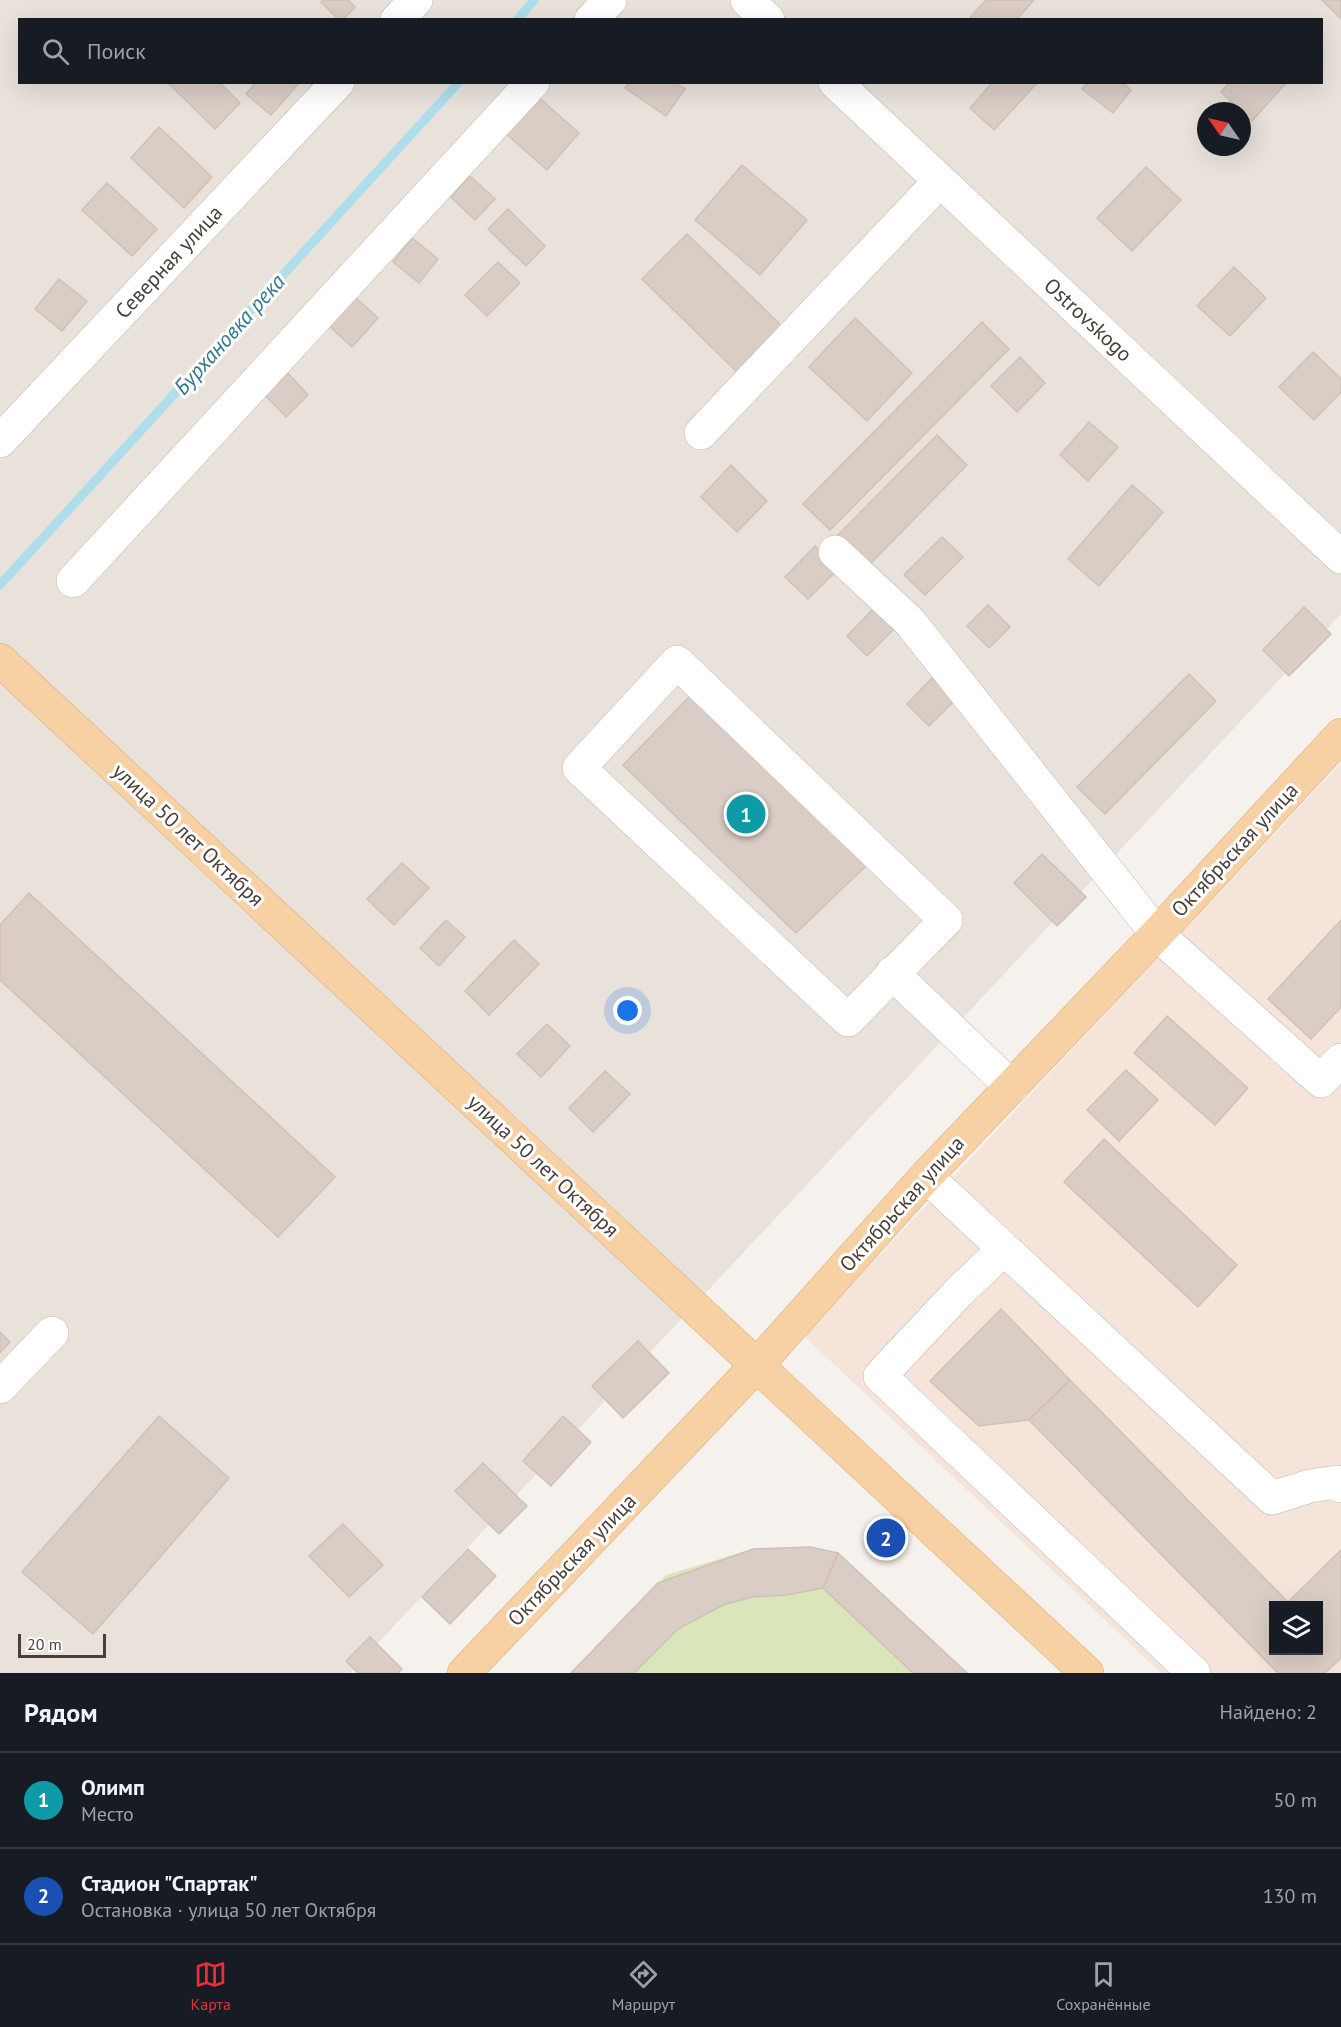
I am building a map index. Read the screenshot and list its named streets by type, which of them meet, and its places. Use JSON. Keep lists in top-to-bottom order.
{
  "streets": {
    "main road": ["улица 50 лет Октября", "Октябрьская улица"],
    "street": ["Северная улица", "Ostrovskogo"]
  },
  "crossings": [
    ["улица 50 лет Октября", "Октябрьская улица"]
  ],
  "water": ["Бурхановка река"],
  "scale_bar": "20 m",
  "north": "top left",
  "page": {
    "search": "Поиск",
    "pins": ["1", "2"],
    "scale": "20 m",
    "heading": ["Рядом", "Найдено: 2"],
    "list": [
      {
        "mark": "1",
        "name": "Олимп",
        "note": "Место",
        "value": "50 m"
      },
      {
        "mark": "2",
        "name": "Стадион \"Спартак\"",
        "note": "Остановка · улица 50 лет Октября",
        "value": "130 m"
      }
    ],
    "nav": ["Карта", "Маршрут", "Сохранённые"]
  }
}
